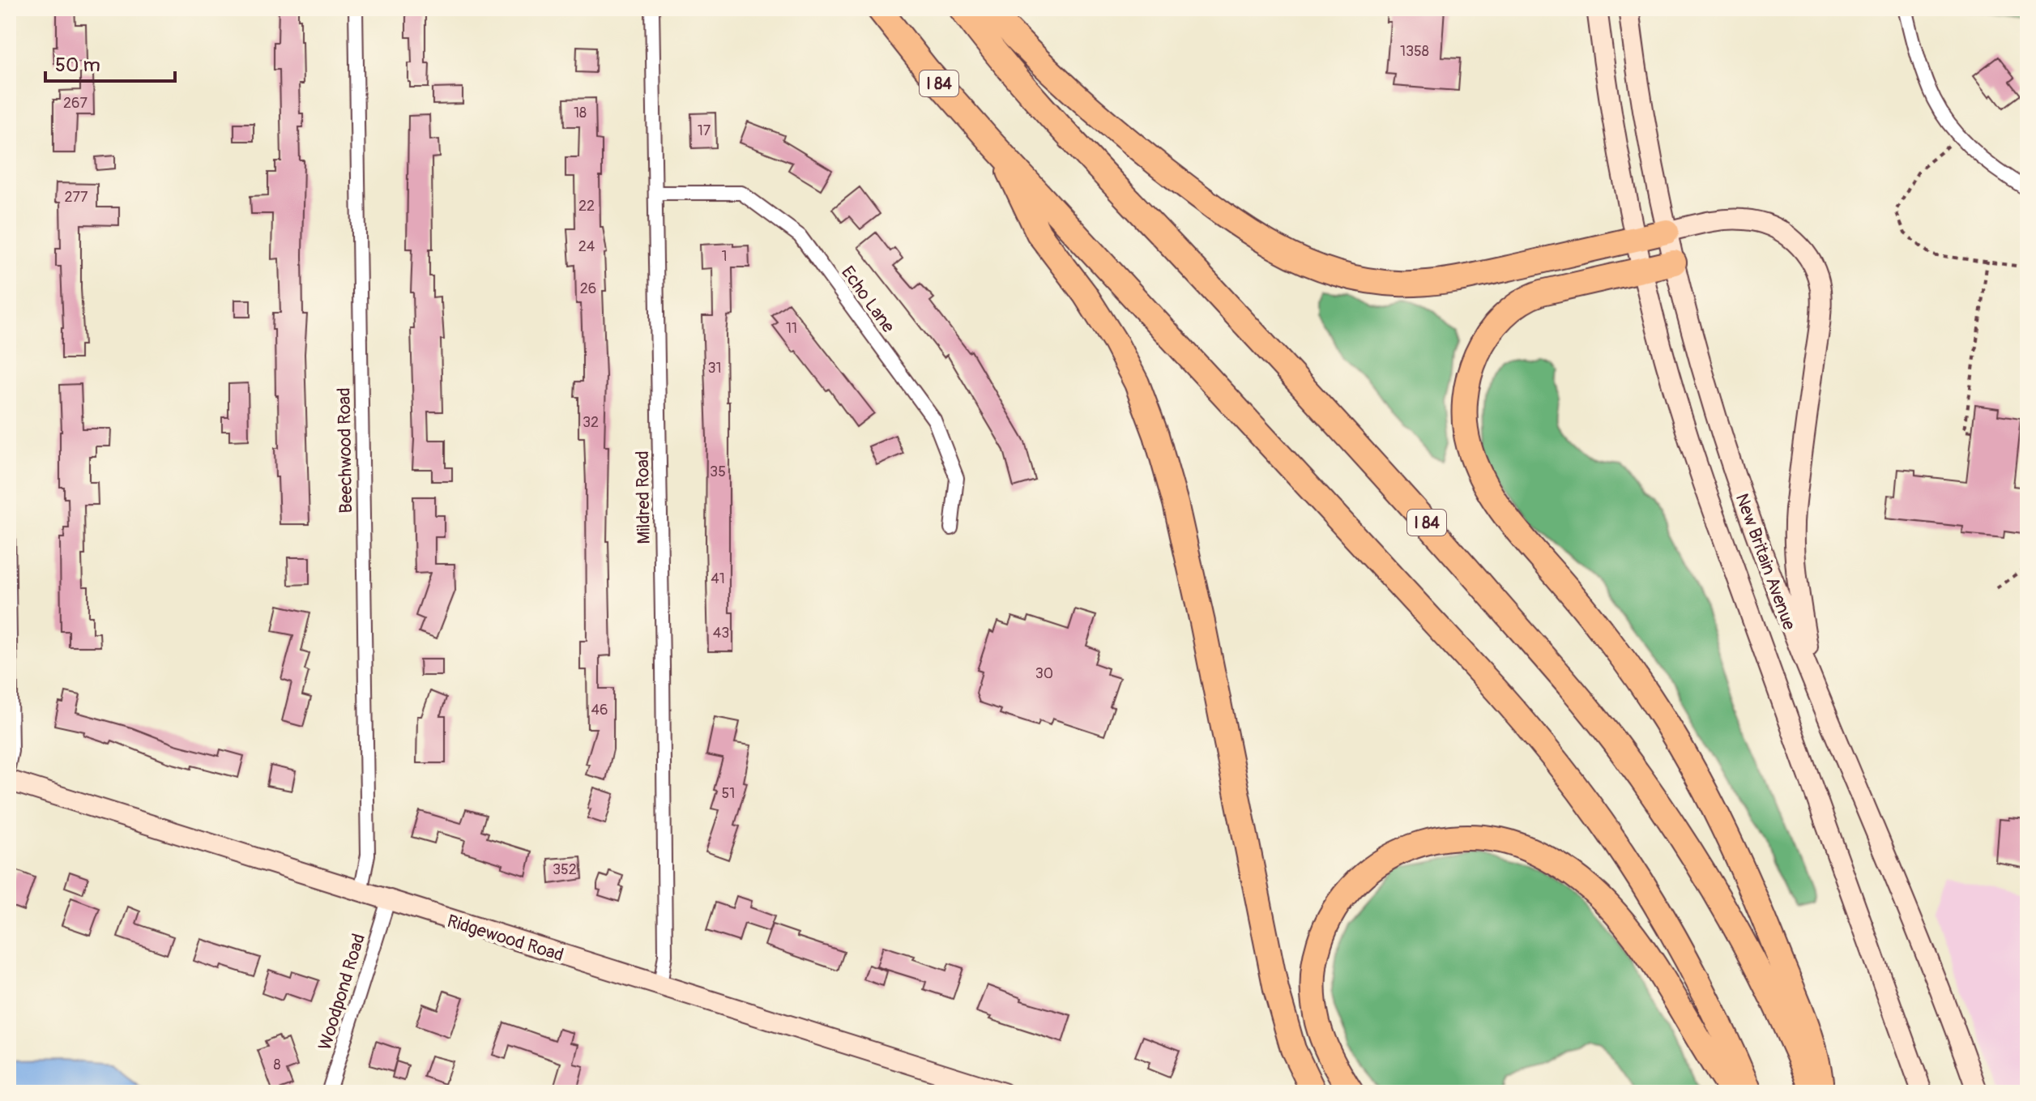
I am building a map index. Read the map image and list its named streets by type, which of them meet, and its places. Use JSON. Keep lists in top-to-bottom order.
{
  "streets": {
    "highway": ["I 84"],
    "main road": ["New Britain Avenue", "Ridgewood Road"],
    "street": [
      "Echo Lane",
      "Beechwood Road",
      "Mildred Road",
      "Woodpond Road"
    ]
  },
  "crossings": [
    ["Echo Lane", "Mildred Road"],
    ["Beechwood Road", "Ridgewood Road"],
    ["Mildred Road", "Ridgewood Road"],
    ["Ridgewood Road", "Woodpond Road"]
  ],
  "house_numbers": [
    "1358",
    "267",
    "18",
    "17",
    "277",
    "22",
    "24",
    "1",
    "26",
    "11",
    "31",
    "32",
    "35",
    "41",
    "43",
    "30",
    "46",
    "51",
    "352",
    "8"
  ],
  "scale_bar": "50 m"
}
